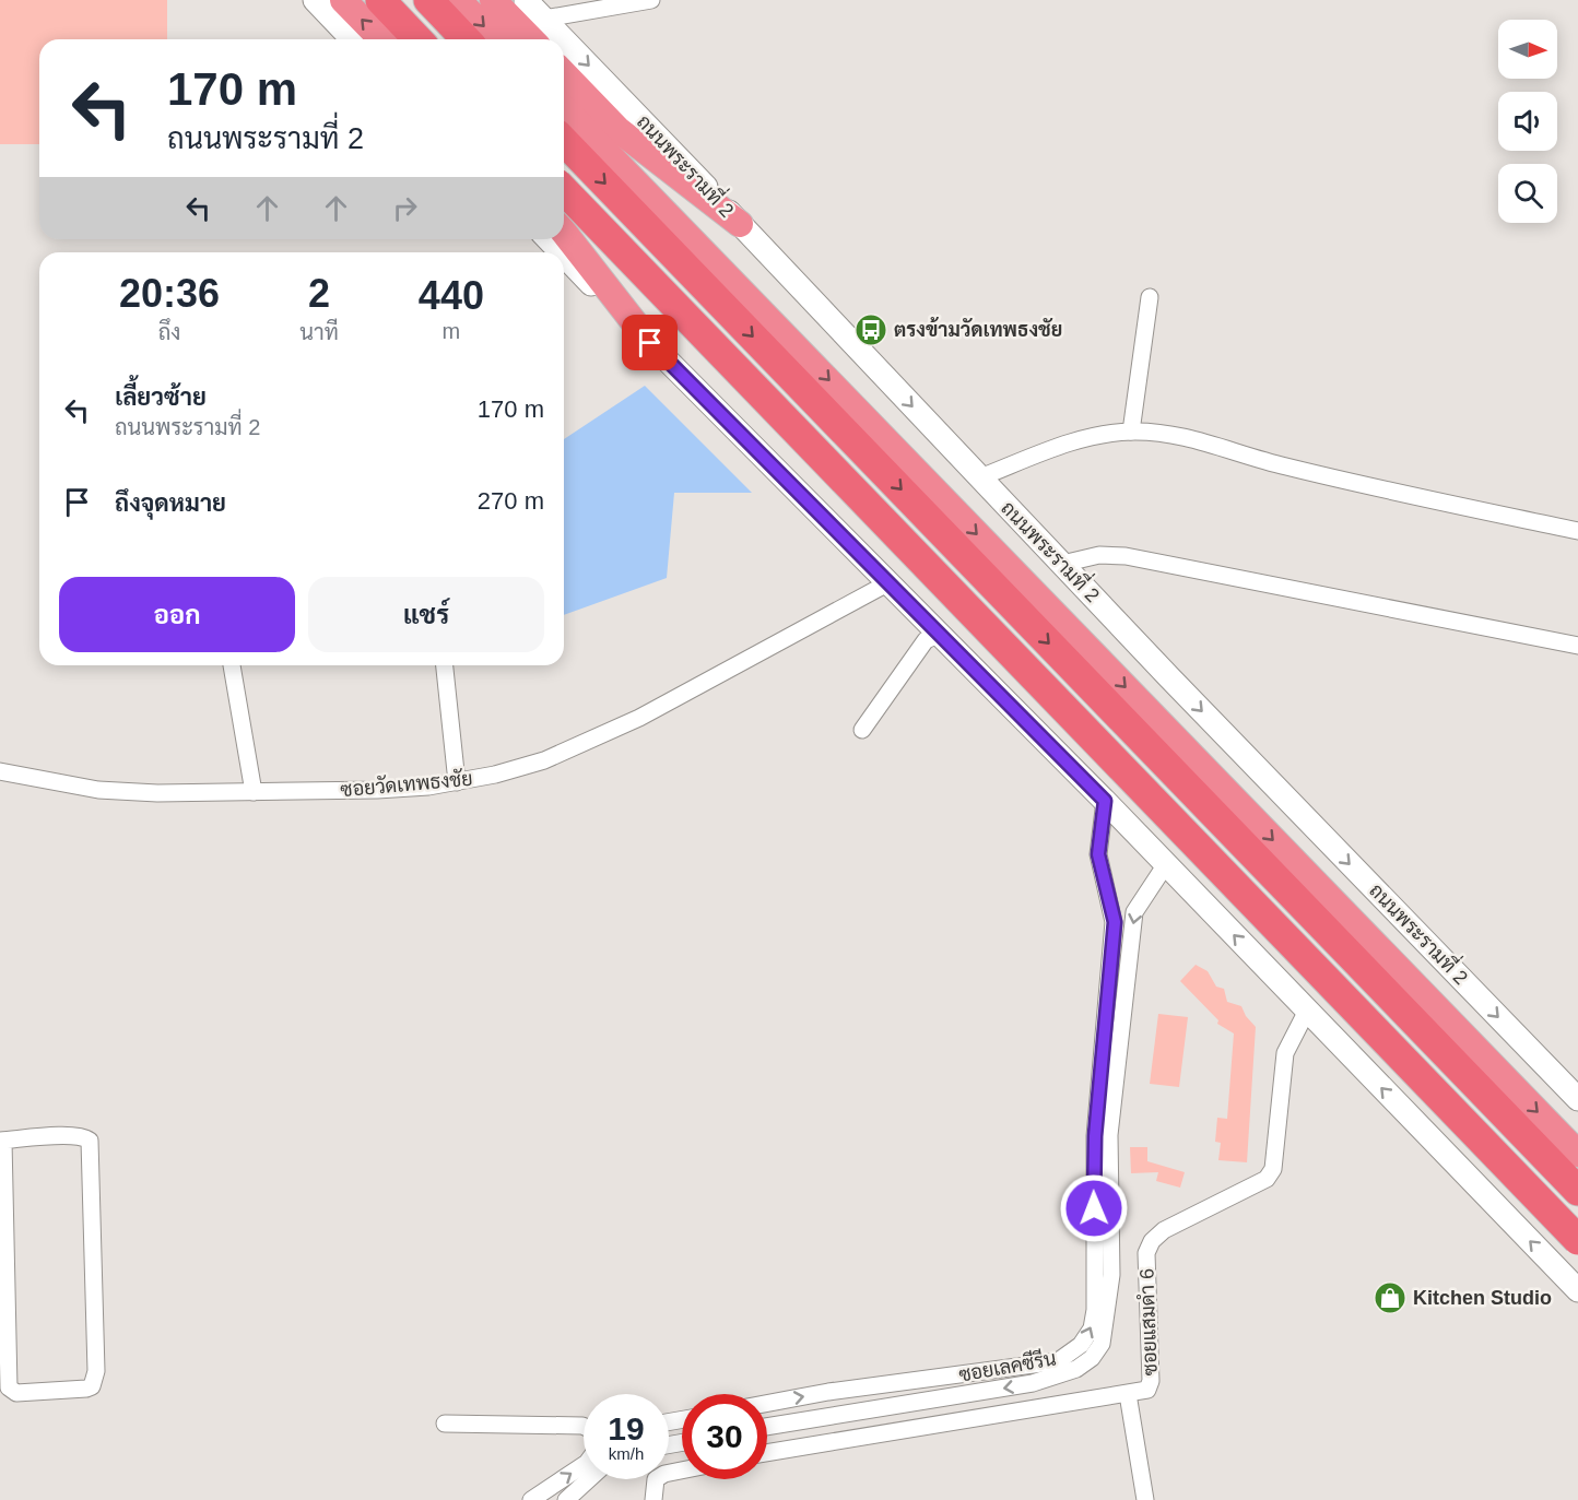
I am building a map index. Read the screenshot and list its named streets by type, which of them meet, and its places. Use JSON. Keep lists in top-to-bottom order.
{
  "streets": {
    "highway": ["ถนนพระรามที่ 2"],
    "street": ["ซอยวัดเทพธงชัย", "ซอยแสมดำ 6", "ซอยเลคซีรีน"]
  },
  "places": {
    "bus stop": ["ตรงข้ามวัดเทพธงชัย"],
    "shop": ["Kitchen Studio"]
  },
  "north": "right",
  "page": {
    "turn": ["170 m", "ถนนพระรามที่ 2"],
    "eta": [
      "20:36",
      "ถึง",
      "2",
      "นาที",
      "440",
      "m"
    ],
    "list": [
      {
        "name": "เลี้ยวซ้าย",
        "note": "ถนนพระรามที่ 2",
        "value": "170 m"
      },
      {
        "name": "ถึงจุดหมาย",
        "value": "270 m"
      }
    ],
    "buttons": ["ออก", "แชร์"],
    "speed": "19 km/h",
    "limit": "30"
  }
}
